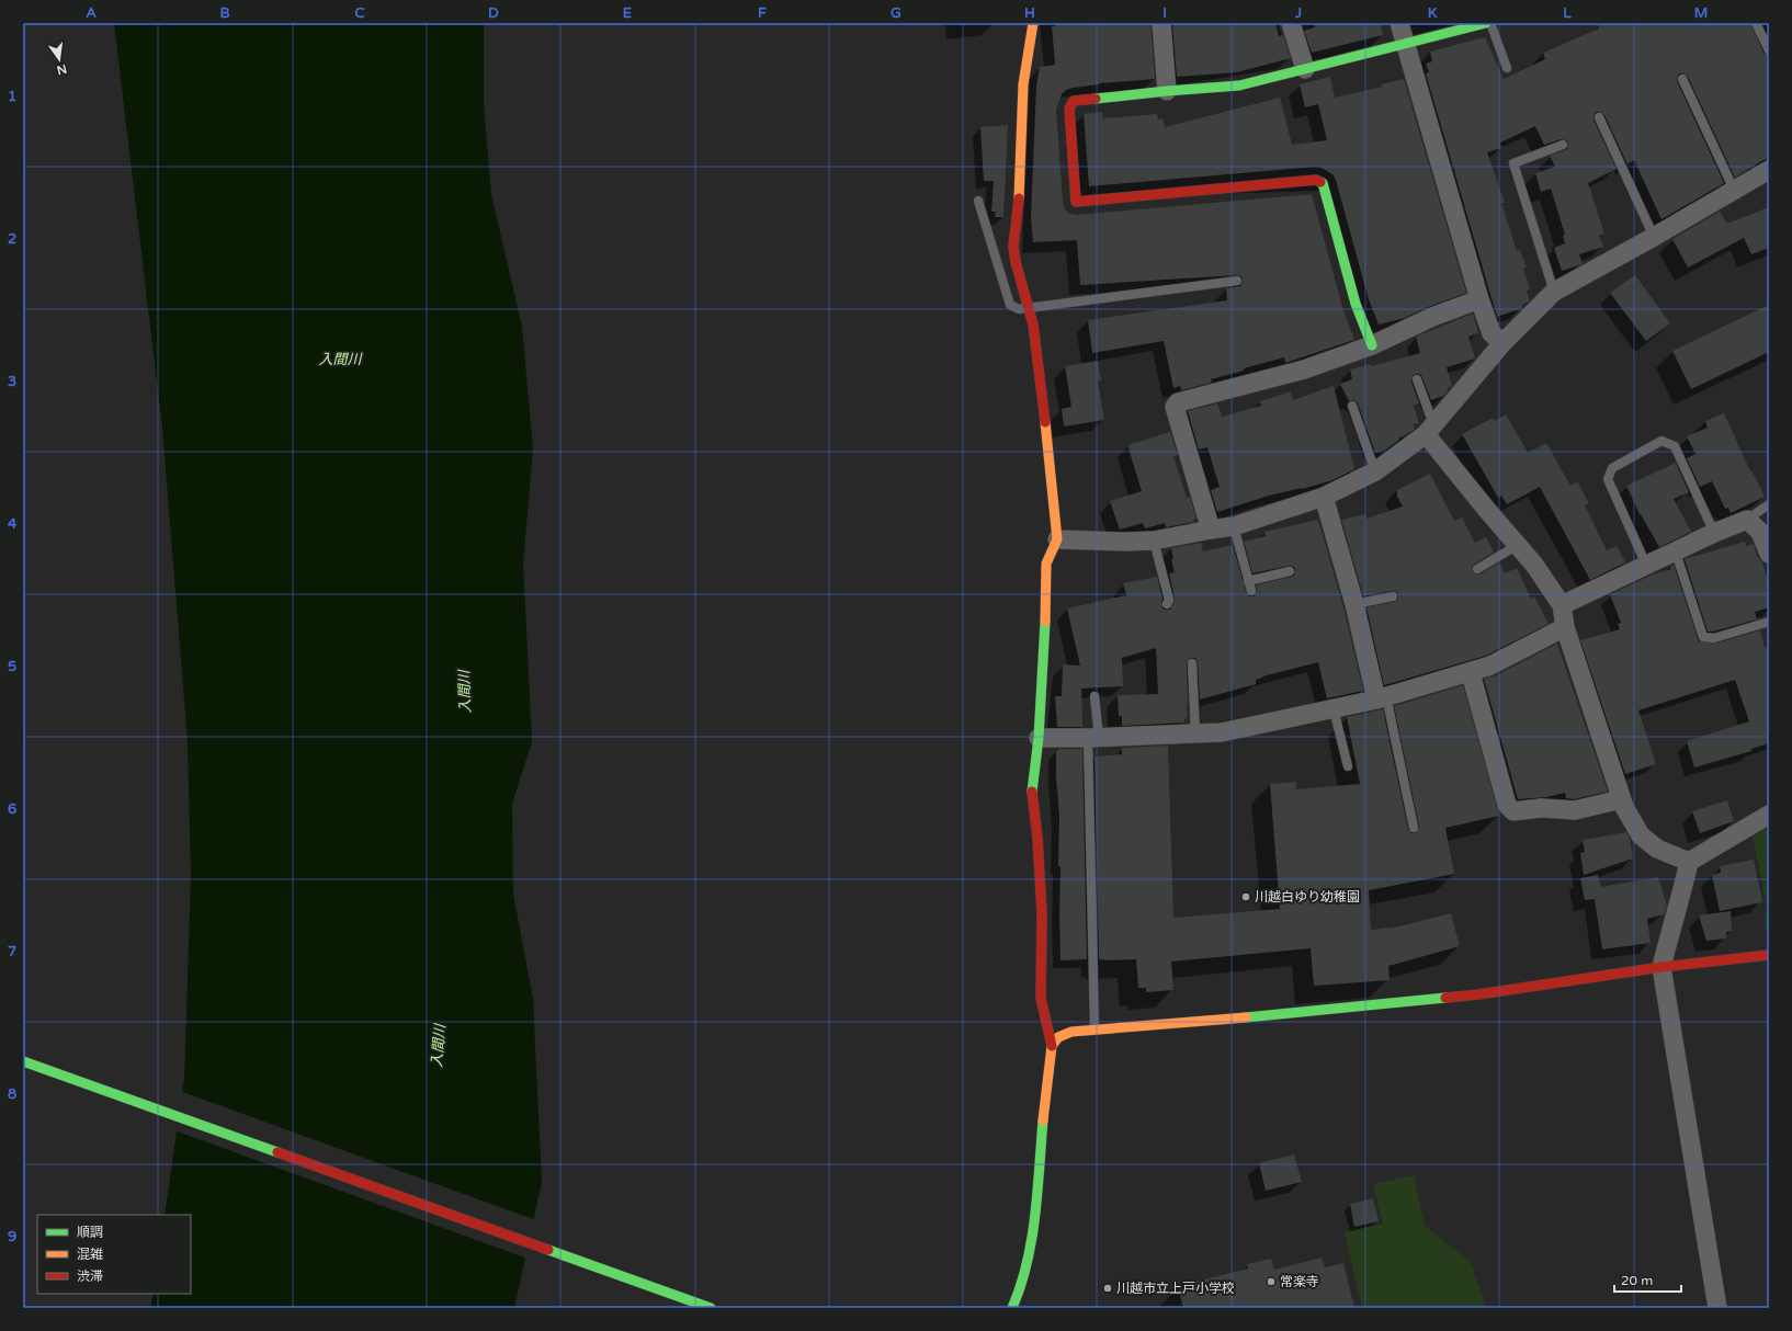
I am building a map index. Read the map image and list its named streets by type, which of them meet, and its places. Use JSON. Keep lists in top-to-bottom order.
{
  "water": ["入間川"],
  "places": ["川越白ゆり幼稚園", "常楽寺", "川越市立上戸小学校"],
  "legend": ["順調", "混雑", "渋滞"],
  "scale_bar": "20 m",
  "north": "bottom",
  "grid": {
    "columns": [
      "A",
      "B",
      "C",
      "D",
      "E",
      "F",
      "G",
      "H",
      "I",
      "J",
      "K",
      "L",
      "M"
    ],
    "rows": [
      "1",
      "2",
      "3",
      "4",
      "5",
      "6",
      "7",
      "8",
      "9"
    ]
  }
}
